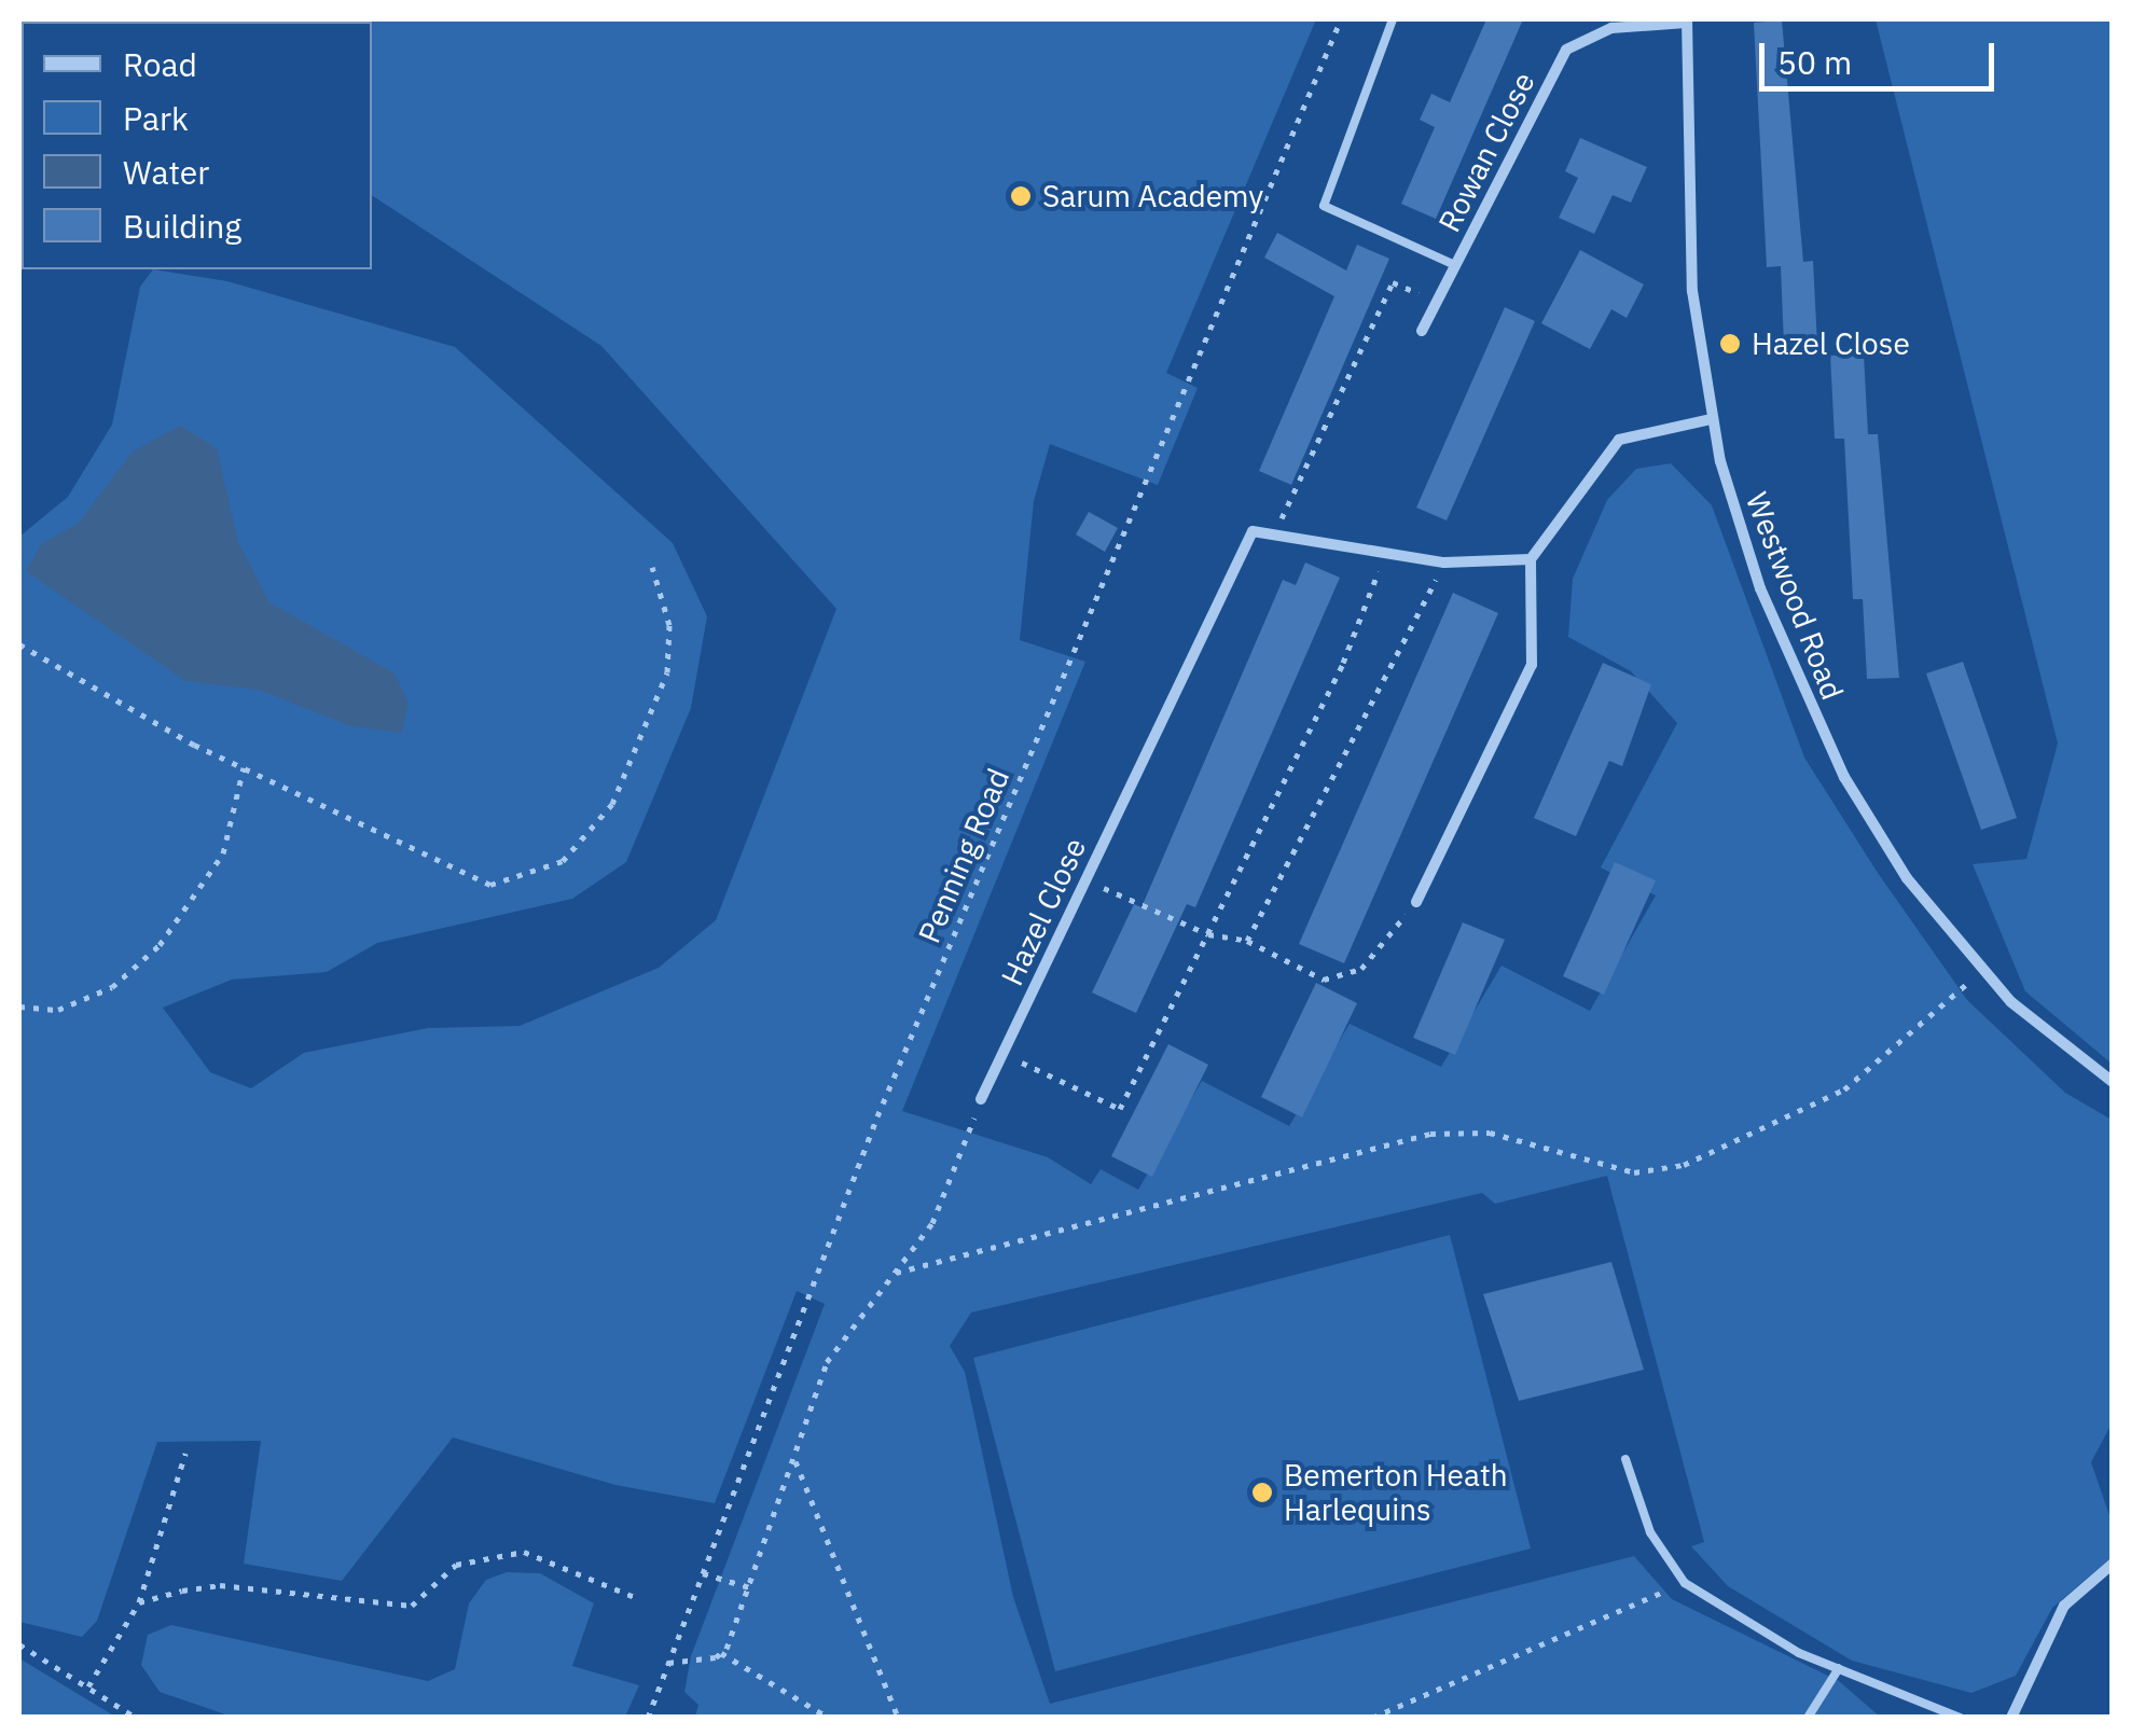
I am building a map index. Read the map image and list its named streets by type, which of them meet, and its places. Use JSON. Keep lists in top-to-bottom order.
{
  "streets": {
    "street": ["Rowan Close", "Westwood Road", "Hazel Close"],
    "path": ["Penning Road"]
  },
  "crossings": [
    ["Rowan Close", "Westwood Road"]
  ],
  "places": ["Sarum Academy", "Hazel Close", "Bemerton Heath Harlequins"],
  "legend": [
    "Road",
    "Park",
    "Water",
    "Building"
  ],
  "scale_bar": "50 m"
}
